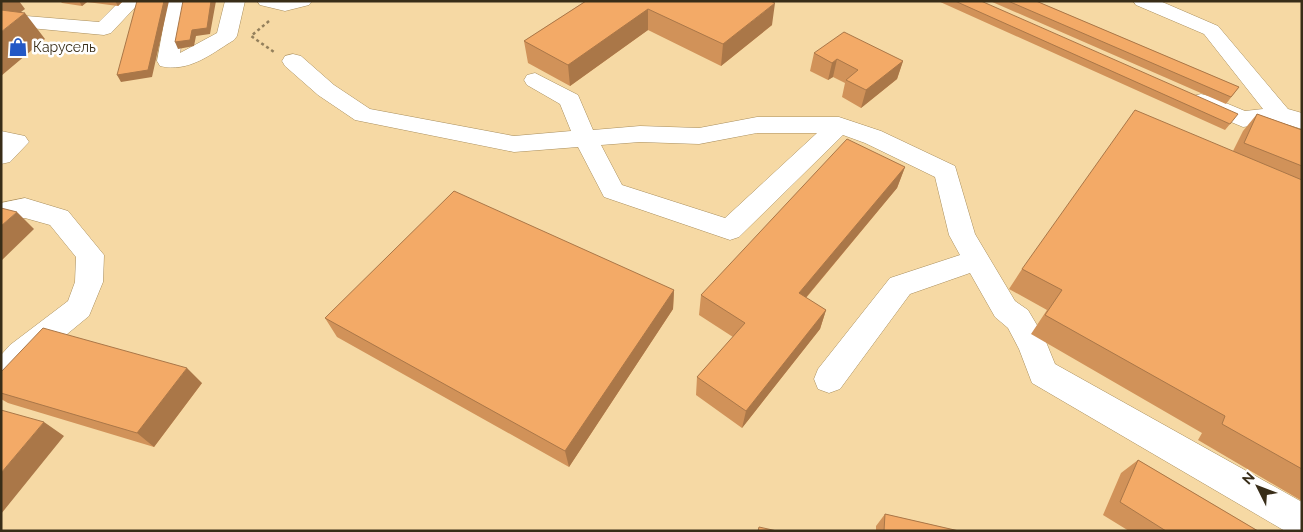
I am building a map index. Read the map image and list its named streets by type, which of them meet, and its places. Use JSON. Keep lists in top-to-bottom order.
{
  "places": {
    "shop": ["Карусель"]
  },
  "north": "top left"
}
